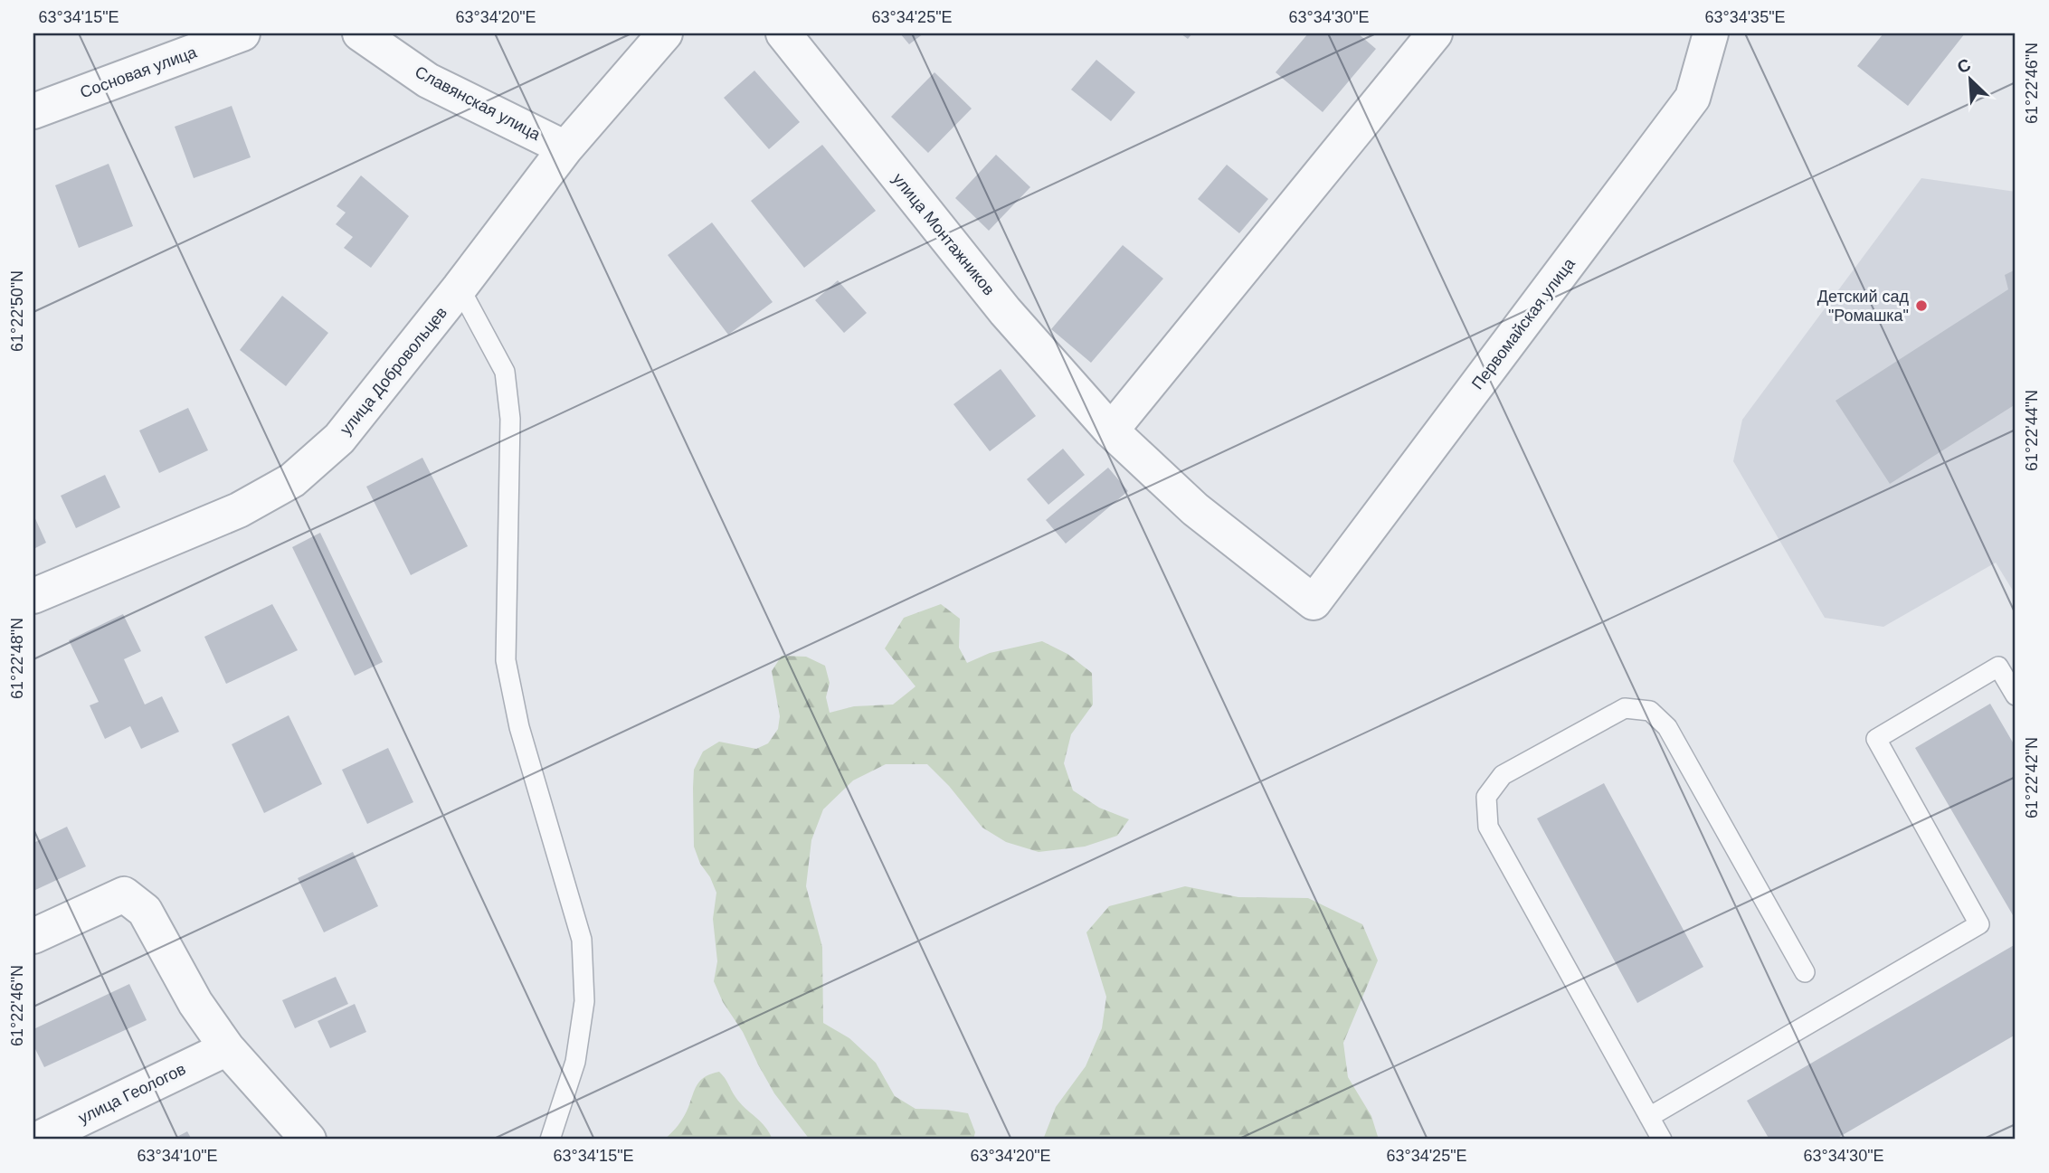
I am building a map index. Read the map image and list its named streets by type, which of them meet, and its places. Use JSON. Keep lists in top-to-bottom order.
{
  "streets": {
    "street": [
      "Сосновая улица",
      "Славянская улица",
      "улица Монтажников",
      "Первомайская улица",
      "улица Добровольцев",
      "улица Геологов"
    ]
  },
  "crossings": [
    ["Славянская улица", "улица Добровольцев"],
    ["улица Монтажников", "Первомайская улица"]
  ],
  "places": ["Детский сад \"Ромашка\""],
  "north": "top left",
  "coordinates": [
    "63°34'15\"E",
    "63°34'20\"E",
    "63°34'25\"E",
    "63°34'30\"E",
    "63°34'35\"E",
    "61°22'46\"N",
    "61°22'50\"N",
    "61°22'44\"N",
    "61°22'48\"N",
    "61°22'42\"N",
    "63°34'10\"E"
  ]
}
